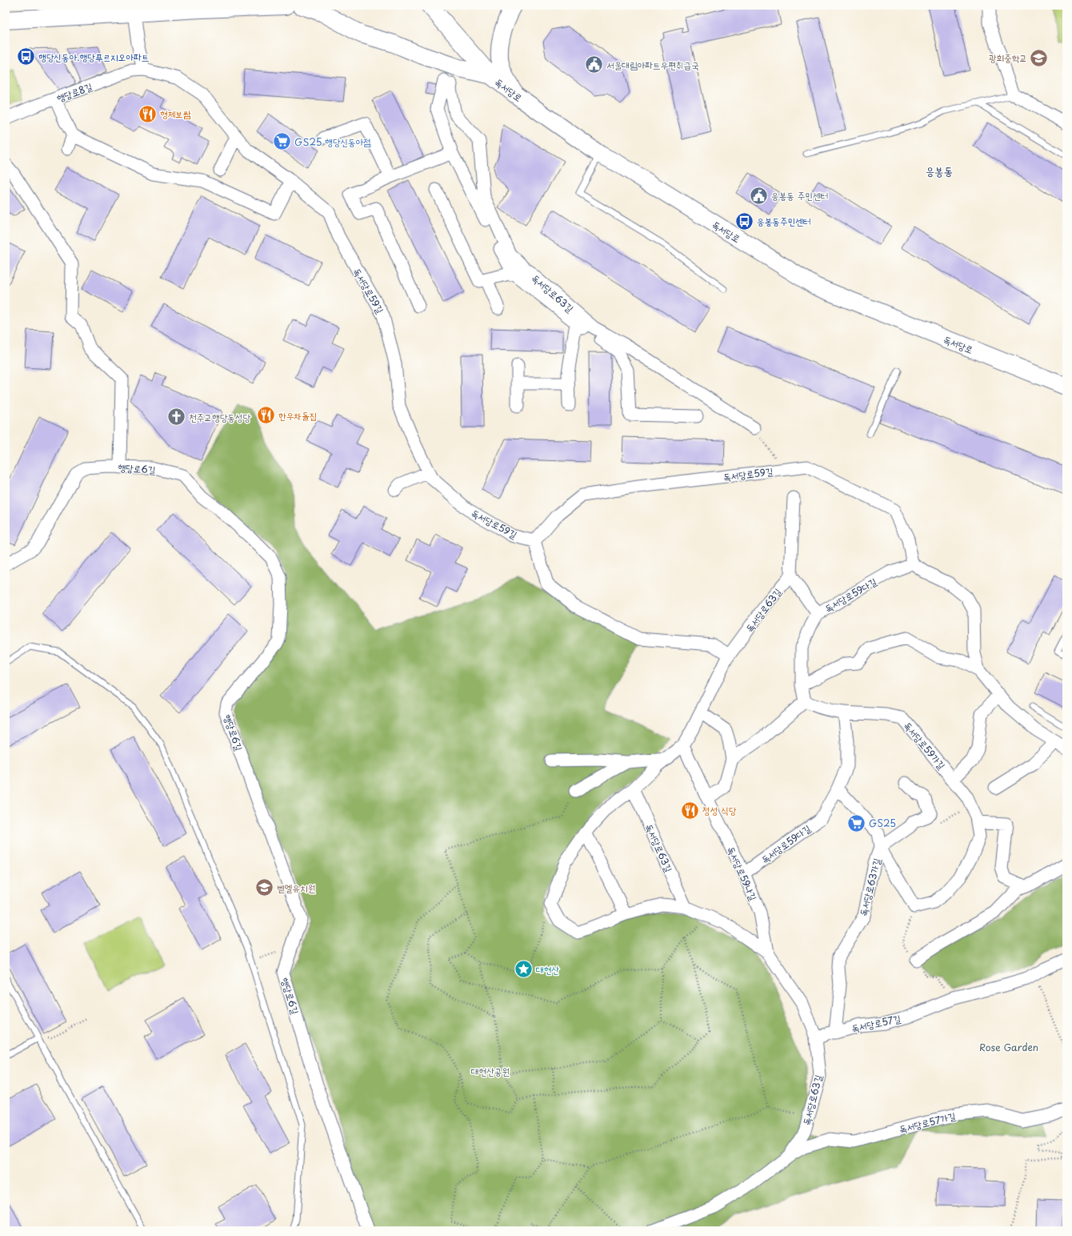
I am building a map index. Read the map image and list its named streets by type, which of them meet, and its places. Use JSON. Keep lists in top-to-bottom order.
{
  "streets": {
    "main road": ["독서당로"],
    "street": [
      "행당로8길",
      "독서당로59길",
      "독서당로63길",
      "행당로6길",
      "독서당로59다길",
      "독서당로59가길",
      "독서당로59나길",
      "독서당로63가길",
      "독서당로57길",
      "독서당로57가길"
    ]
  },
  "crossings": [
    ["행당로8길", "독서당로59길"],
    ["독서당로59길", "독서당로59다길"],
    ["독서당로63길", "독서당로59나길"],
    ["독서당로63길", "독서당로57길"],
    ["독서당로63길", "독서당로57가길"],
    ["독서당로59다길", "독서당로59가길"],
    ["독서당로59다길", "독서당로59나길"],
    ["독서당로59다길", "독서당로63가길"],
    ["독서당로63가길", "독서당로57길"]
  ],
  "districts": ["응봉동"],
  "parks": ["Rose Garden", "대현산공원"],
  "places": {
    "bus stop": ["행당신동아.행당푸르지오아파트", "응봉동주민센터"],
    "school or university": ["광희중학교", "벧엘유치원"],
    "public building": ["서울대림아파트우편취급국", "응봉동 주민센터"],
    "restaurant": ["형제보쌈", "한우차돌집", "정성 식당"],
    "supermarket": ["GS25 행당신동아점", "GS25"],
    "church": ["천주교행당동성당"],
    "place": ["대현산"]
  }
}
